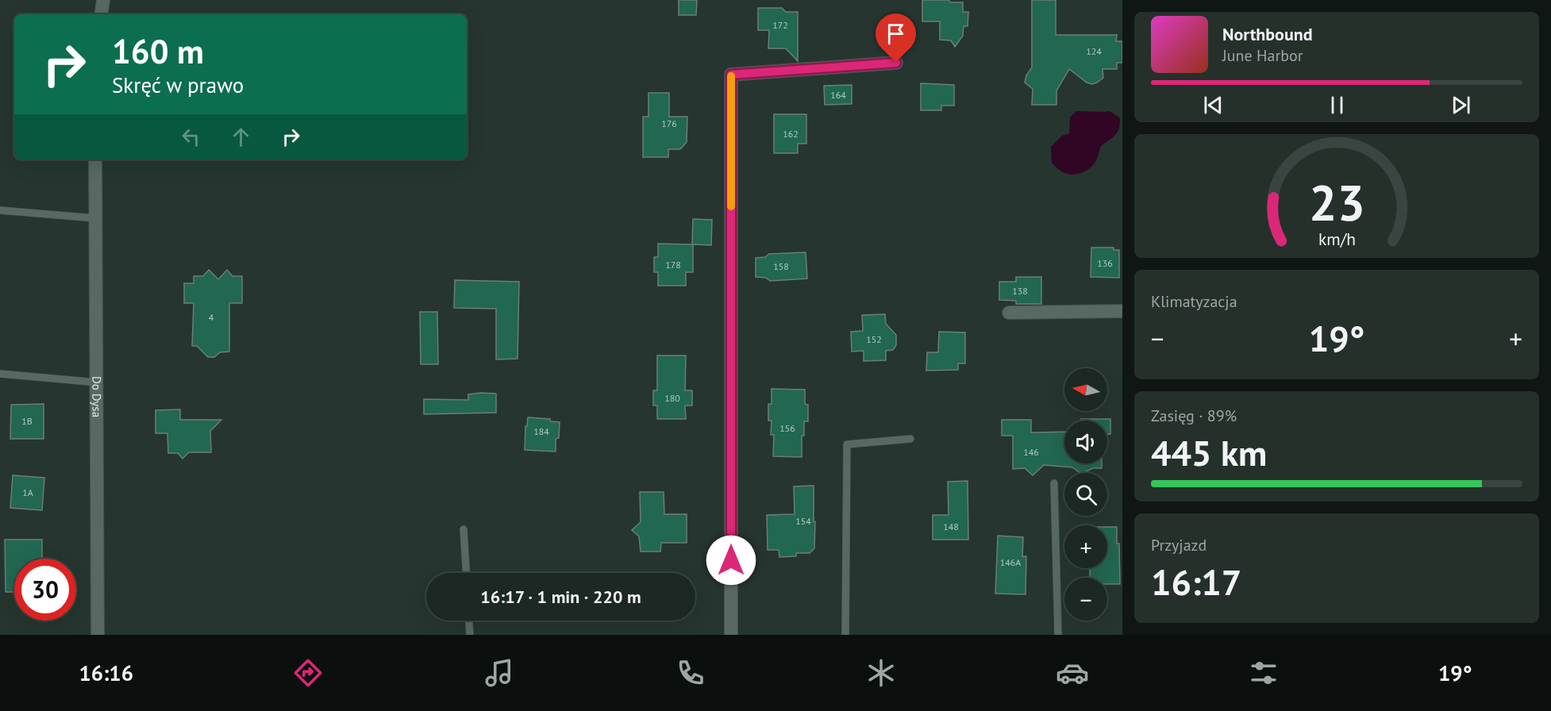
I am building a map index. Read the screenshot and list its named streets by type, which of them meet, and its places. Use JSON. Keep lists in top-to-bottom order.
{
  "streets": {
    "street": ["Do Dysa"]
  },
  "house_numbers": [
    "172",
    "124",
    "164",
    "176",
    "162",
    "136",
    "178",
    "158",
    "138",
    "4",
    "152",
    "180",
    "1B",
    "156",
    "184",
    "146",
    "1A",
    "154",
    "148",
    "146A"
  ],
  "north": "left",
  "page": {
    "turn": ["160 m", "Skręć w prawo"],
    "song": ["Northbound", "June Harbor"],
    "tile": [
      "Klimatyzacja",
      ["Zasięg · 89%", "445 km"],
      ["Przyjazd", "16:17"]
    ],
    "heat": ["−", "19°", "+"],
    "map_buttons": ["+", "−"],
    "limit": "30",
    "trip": "16:17 · 1 min · 220 m",
    "tabs": ["16:16", "19°"],
    "gauge": ["23", "km/h"]
  }
}
